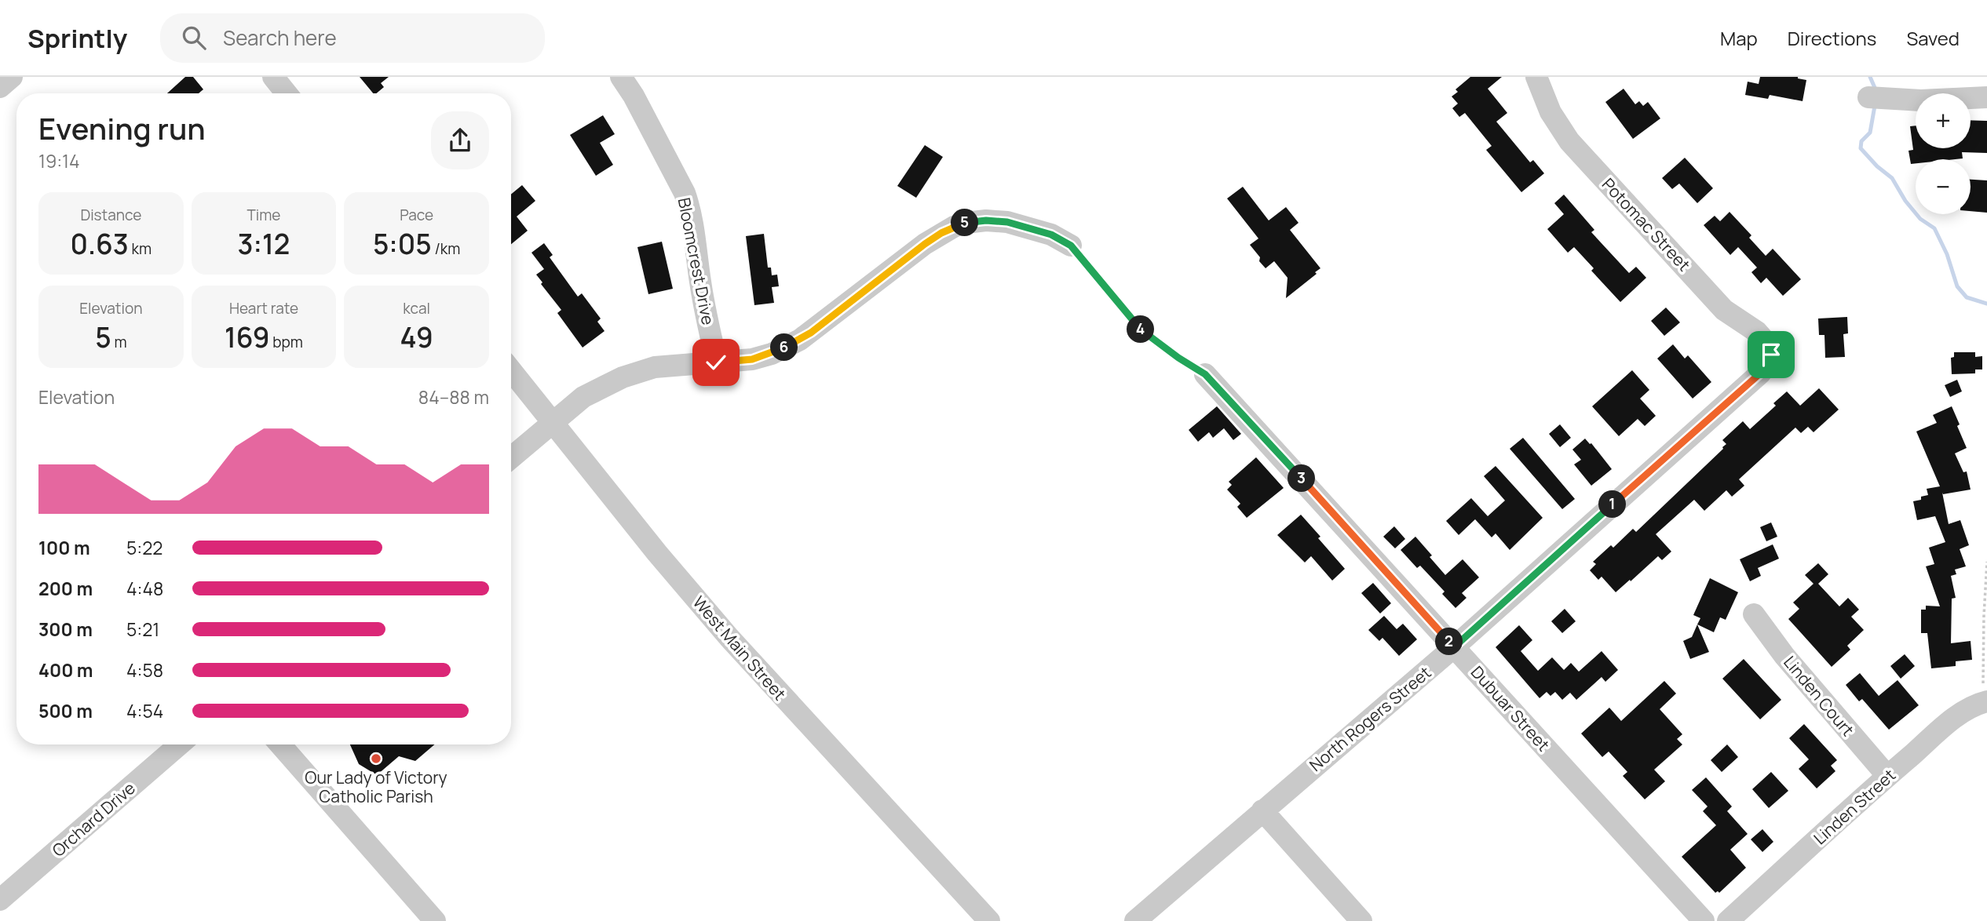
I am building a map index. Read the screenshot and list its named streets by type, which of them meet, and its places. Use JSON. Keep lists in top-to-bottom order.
{
  "streets": {
    "street": [
      "Potomac Street",
      "Bloomcrest Drive",
      "West Main Street",
      "Linden Court",
      "Dubuar Street",
      "North Rogers Street",
      "Linden Street",
      "Orchard Drive"
    ]
  },
  "crossings": [
    ["Potomac Street", "North Rogers Street"],
    ["Linden Court", "Linden Street"],
    ["Dubuar Street", "North Rogers Street"]
  ],
  "places": ["Our Lady of Victory Catholic Parish"],
  "page": {
    "header": "Sprintly",
    "search": "Search here",
    "nav": ["Map", "Directions", "Saved"],
    "map_buttons": ["+", "−"],
    "heading": ["Evening run", "19:14"],
    "stats": [
      ["Distance", "0.63 km"],
      ["Time", "3:12"],
      ["Pace", "5:05 /km"],
      ["Elevation", "5 m"],
      ["Heart rate", "169 bpm"],
      ["kcal", "49"]
    ],
    "pins": [
      "5",
      "4",
      "6",
      "3",
      "1",
      "2"
    ],
    "chart": ["Elevation", "84–88 m"],
    "list": [
      {
        "name": "100 m",
        "note": "5:22"
      },
      {
        "name": "200 m",
        "note": "4:48"
      },
      {
        "name": "300 m",
        "note": "5:21"
      },
      {
        "name": "400 m",
        "note": "4:58"
      },
      {
        "name": "500 m",
        "note": "4:54"
      }
    ]
  }
}
